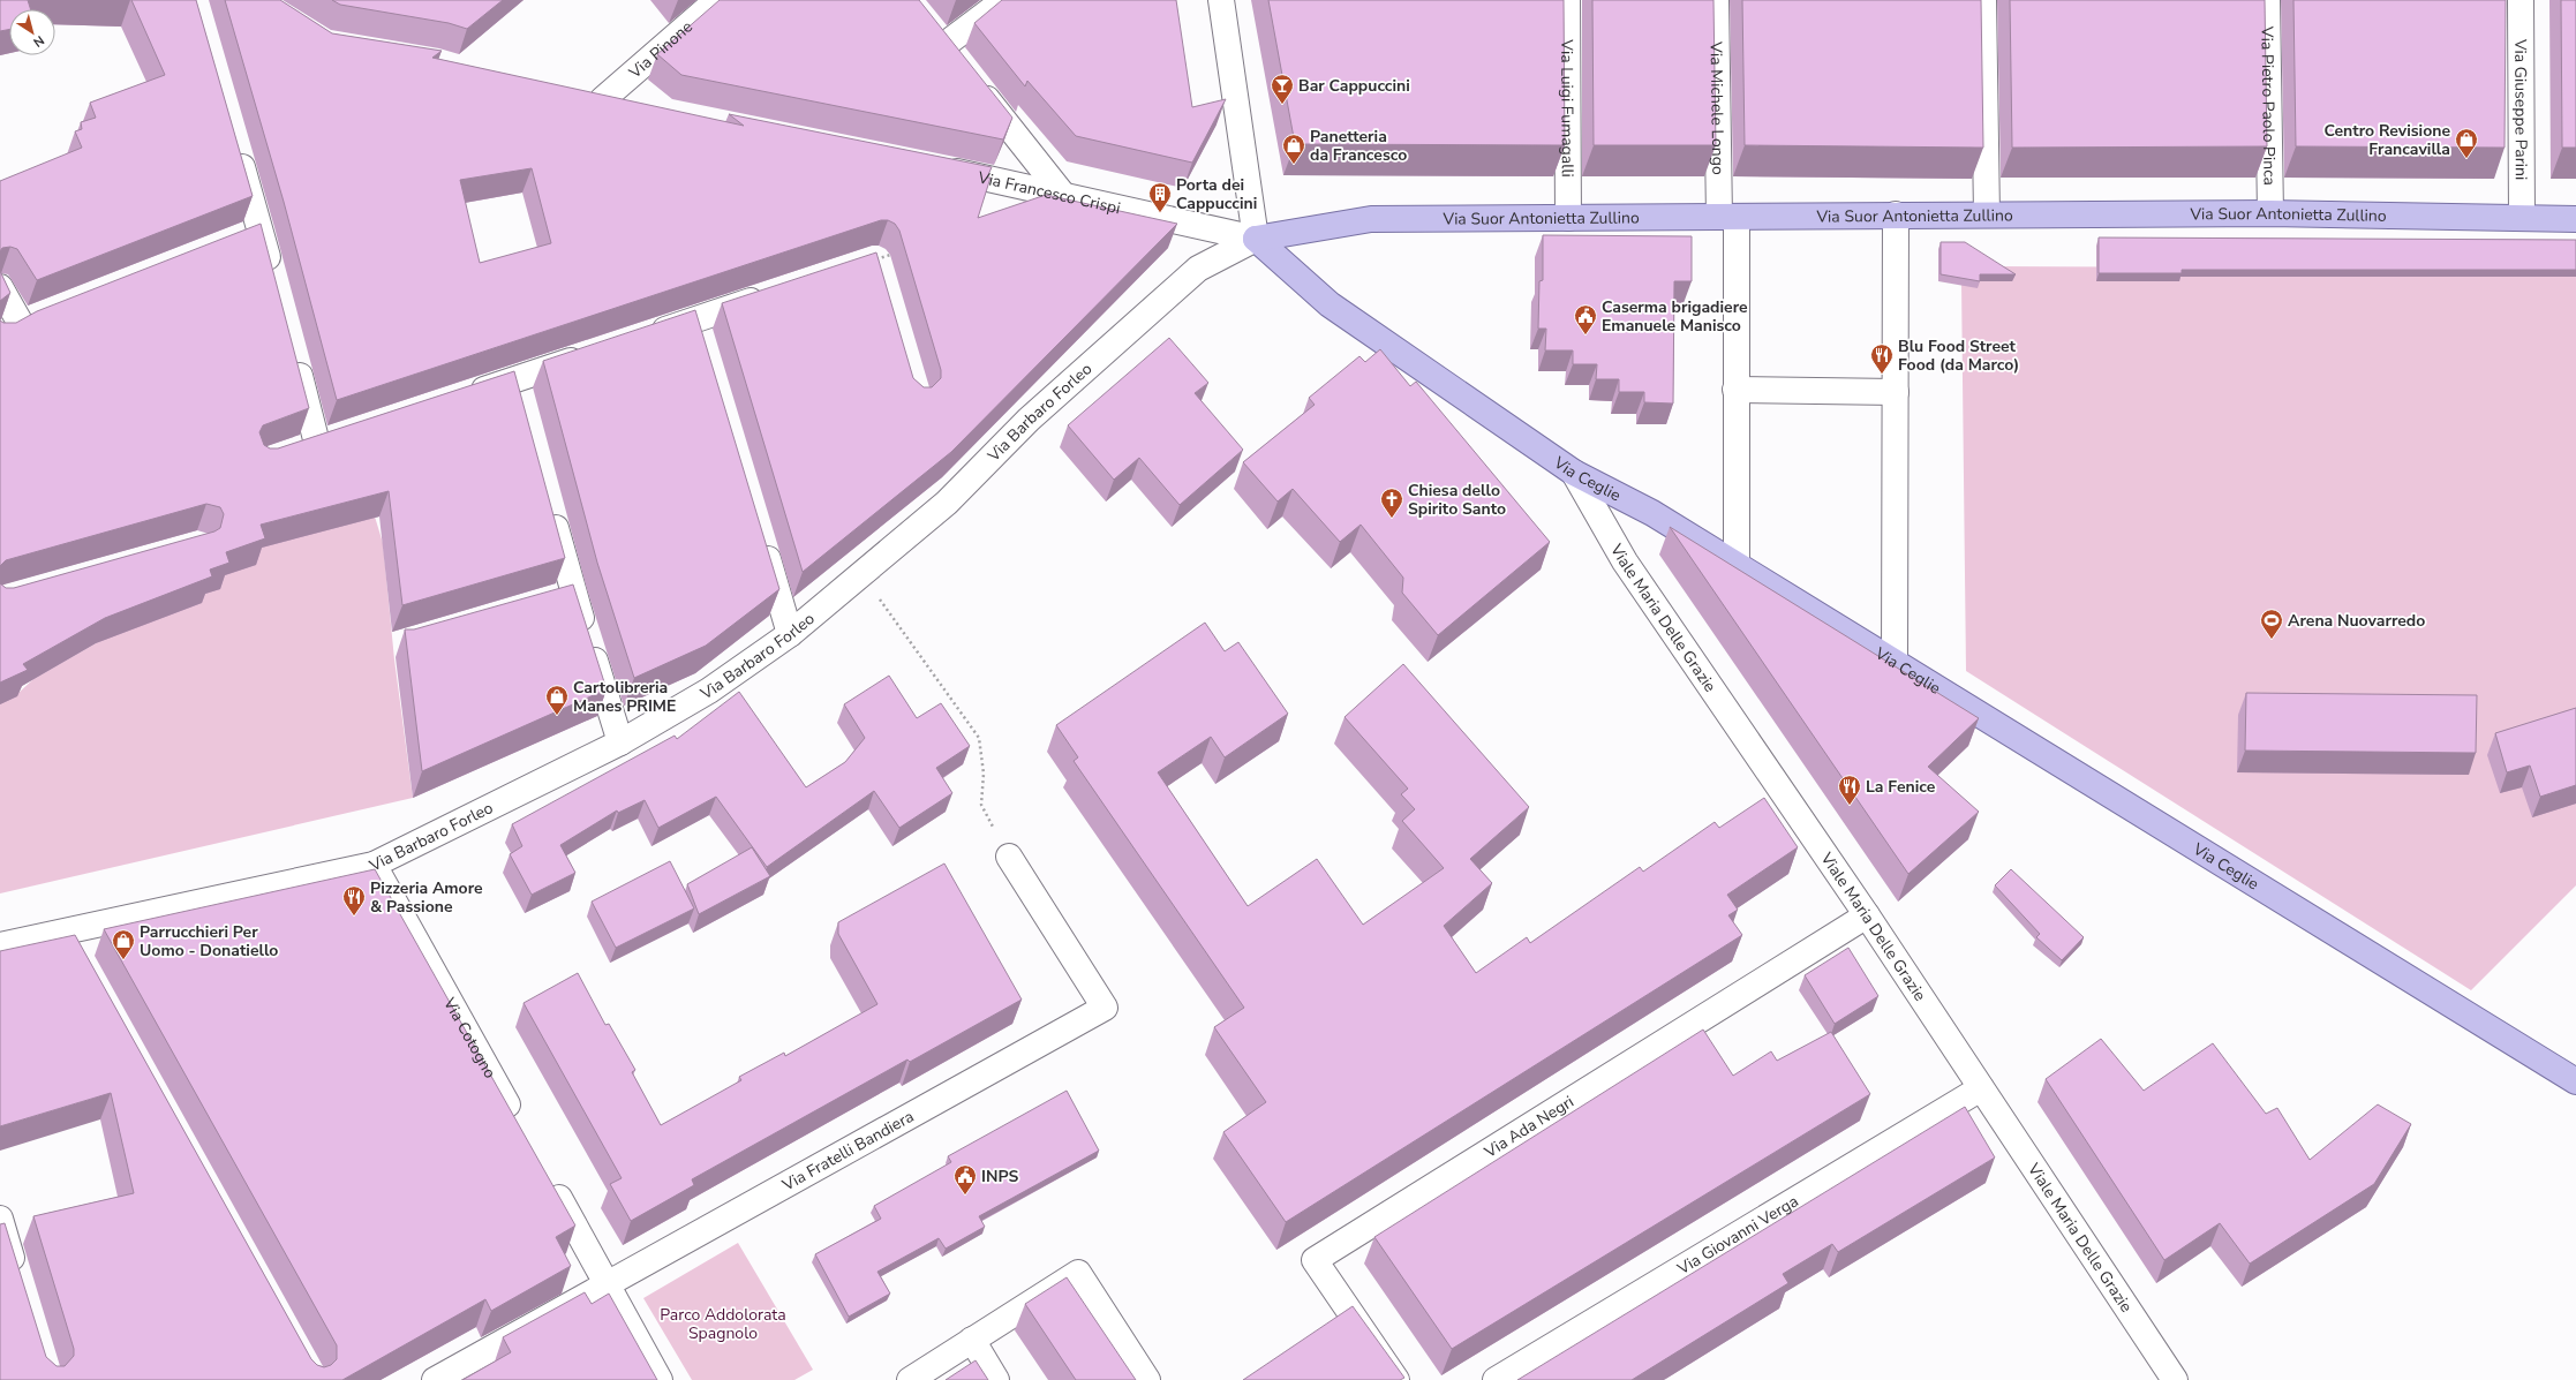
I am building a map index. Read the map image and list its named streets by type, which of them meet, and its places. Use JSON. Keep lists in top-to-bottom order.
{
  "streets": {
    "main road": ["Via Suor Antonietta Zullino", "Via Ceglie"],
    "street": [
      "Via Pinone",
      "Via Pietro Paolo Pinca",
      "Via Luigi Fumagalli",
      "Via Michele Longo",
      "Via Giuseppe Parini",
      "Via Francesco Crispi",
      "Via Barbaro Forleo",
      "Viale Maria Delle Grazie",
      "Via Cotogno",
      "Via Ada Negri",
      "Via Fratelli Bandiera",
      "Via Giovanni Verga"
    ]
  },
  "crossings": [
    ["Via Pietro Paolo Pinca", "Via Suor Antonietta Zullino"],
    ["Via Luigi Fumagalli", "Via Suor Antonietta Zullino"],
    ["Via Michele Longo", "Via Suor Antonietta Zullino"],
    ["Via Michele Longo", "Via Ceglie"],
    ["Via Giuseppe Parini", "Via Suor Antonietta Zullino"],
    ["Via Francesco Crispi", "Via Suor Antonietta Zullino"],
    ["Via Francesco Crispi", "Via Barbaro Forleo"],
    ["Via Francesco Crispi", "Via Ceglie"],
    ["Via Suor Antonietta Zullino", "Via Barbaro Forleo"],
    ["Via Suor Antonietta Zullino", "Via Ceglie"],
    ["Via Barbaro Forleo", "Via Ceglie"],
    ["Via Barbaro Forleo", "Via Cotogno"],
    ["Via Ceglie", "Viale Maria Delle Grazie"],
    ["Viale Maria Delle Grazie", "Via Ada Negri"],
    ["Viale Maria Delle Grazie", "Via Giovanni Verga"]
  ],
  "parks": ["Parco Addolorata Spagnolo"],
  "places": {
    "bar": ["Bar Cappuccini"],
    "shop": [
      "Centro Revisione Francavilla",
      "Panetteria da Francesco",
      "Cartolibreria Manes PRIME",
      "Parrucchieri Per Uomo - Donatiello"
    ],
    "building": ["Porta dei Cappuccini"],
    "public building": ["Caserma brigadiere Emanuele Manisco", "INPS"],
    "restaurant": ["Blu Food Street Food (da Marco)", "La Fenice", "Pizzeria Amore & Passione"],
    "church": ["Chiesa dello Spirito Santo"],
    "sports": ["Arena Nuovarredo"]
  },
  "north": "bottom right"
}
